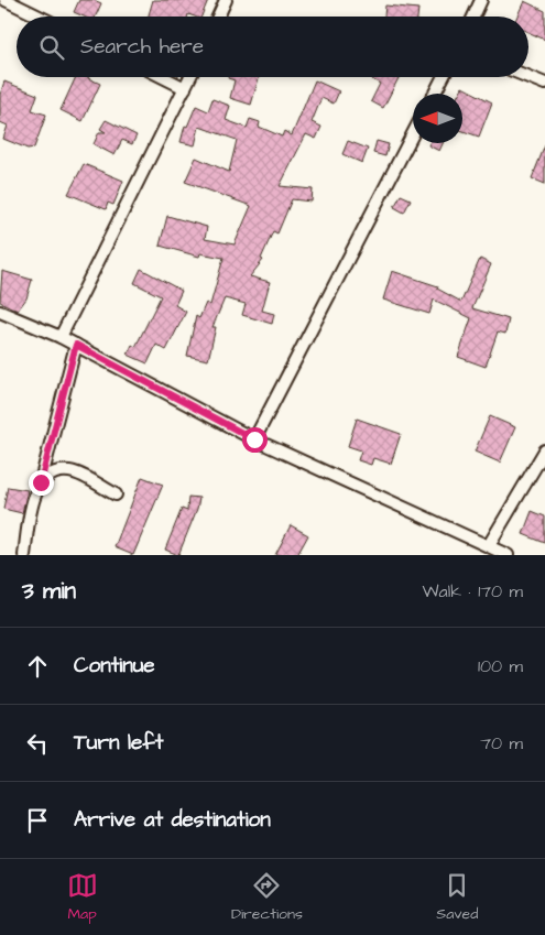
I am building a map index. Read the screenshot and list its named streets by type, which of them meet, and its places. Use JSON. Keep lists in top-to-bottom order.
{
  "north": "left",
  "page": {
    "search": "Search here",
    "heading": ["3 min", "Walk · 170 m"],
    "list": [
      ["Continue", "100 m"],
      ["Turn left", "70 m"],
      "Arrive at destination"
    ],
    "nav": ["Map", "Directions", "Saved"]
  }
}
